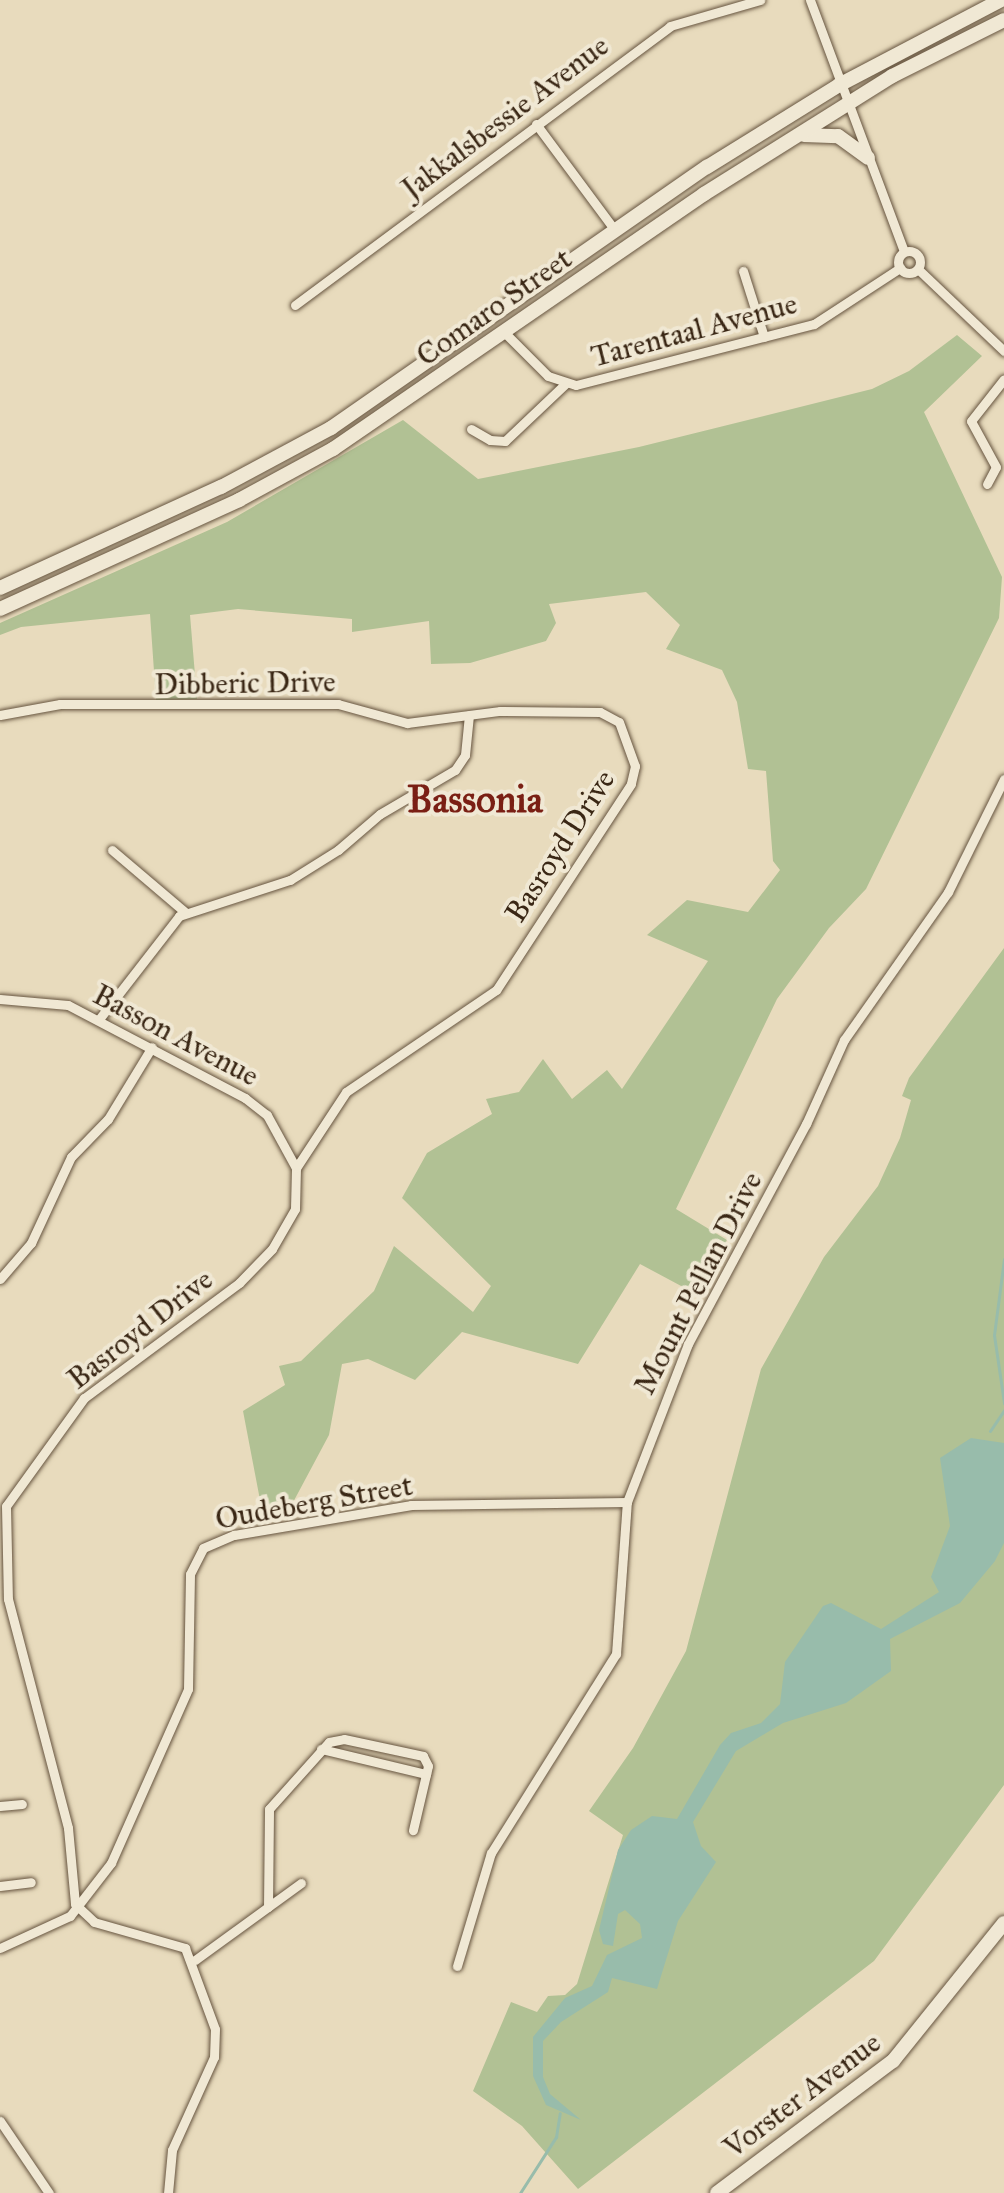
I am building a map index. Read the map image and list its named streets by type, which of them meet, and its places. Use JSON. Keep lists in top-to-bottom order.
{
  "streets": {
    "street": [
      "Jakkalsbessie Avenue",
      "Comaro Street",
      "Tarentaal Avenue",
      "Dibberic Drive",
      "Basroyd Drive",
      "Basson Avenue",
      "Mount Pellan Drive",
      "Oudeberg Street",
      "Vorster Avenue"
    ]
  },
  "crossings": [
    ["Comaro Street", "Tarentaal Avenue"],
    ["Dibberic Drive", "Basroyd Drive"],
    ["Basroyd Drive", "Basson Avenue"],
    ["Basroyd Drive", "Oudeberg Street"],
    ["Mount Pellan Drive", "Oudeberg Street"]
  ],
  "districts": ["Bassonia"]
}
